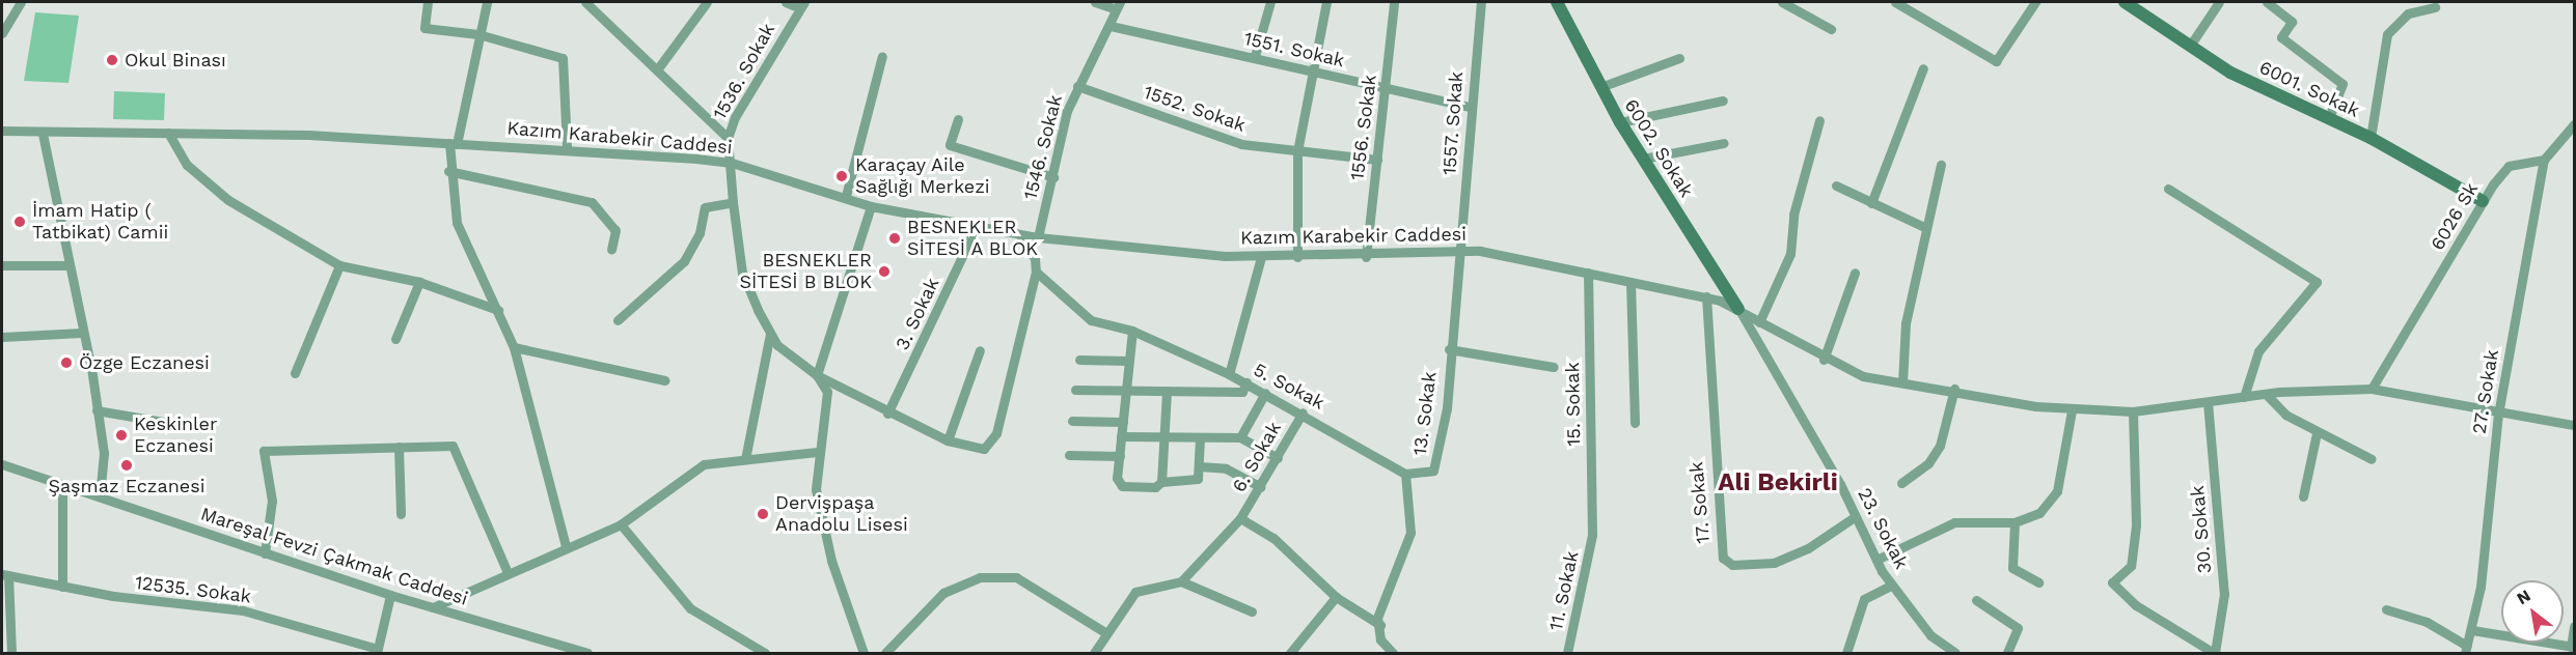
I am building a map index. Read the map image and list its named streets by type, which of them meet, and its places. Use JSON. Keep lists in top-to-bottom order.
{
  "streets": {
    "street": [
      "1551. Sokak",
      "1536. Sokak",
      "6001. Sokak",
      "1552. Sokak",
      "1557. Sokak",
      "1556. Sokak",
      "Kazım Karabekir Caddesi",
      "1546. Sokak",
      "6002. Sokak",
      "6026 Sk",
      "3. Sokak",
      "5. Sokak",
      "27. Sokak",
      "15. Sokak",
      "13. Sokak",
      "6. Sokak",
      "17. Sokak",
      "23. Sokak",
      "30. Sokak",
      "Mareşal Fevzi Çakmak Caddesi",
      "12535. Sokak",
      "11. Sokak"
    ]
  },
  "crossings": [
    ["1551. Sokak", "1557. Sokak"],
    ["1551. Sokak", "1556. Sokak"],
    ["1551. Sokak", "1546. Sokak"],
    ["1536. Sokak", "Kazım Karabekir Caddesi"],
    ["6001. Sokak", "6026 Sk"],
    ["1552. Sokak", "1556. Sokak"],
    ["1552. Sokak", "1546. Sokak"],
    ["1557. Sokak", "Kazım Karabekir Caddesi"],
    ["1557. Sokak", "13. Sokak"],
    ["1556. Sokak", "Kazım Karabekir Caddesi"],
    ["Kazım Karabekir Caddesi", "1546. Sokak"],
    ["Kazım Karabekir Caddesi", "6002. Sokak"],
    ["Kazım Karabekir Caddesi", "6026 Sk"],
    ["Kazım Karabekir Caddesi", "3. Sokak"],
    ["Kazım Karabekir Caddesi", "5. Sokak"],
    ["Kazım Karabekir Caddesi", "27. Sokak"],
    ["Kazım Karabekir Caddesi", "15. Sokak"],
    ["Kazım Karabekir Caddesi", "13. Sokak"],
    ["Kazım Karabekir Caddesi", "17. Sokak"],
    ["Kazım Karabekir Caddesi", "23. Sokak"],
    ["Kazım Karabekir Caddesi", "30. Sokak"],
    ["6002. Sokak", "23. Sokak"],
    ["6026 Sk", "27. Sokak"],
    ["5. Sokak", "13. Sokak"],
    ["5. Sokak", "6. Sokak"],
    ["15. Sokak", "11. Sokak"],
    ["13. Sokak", "6. Sokak"],
    ["17. Sokak", "23. Sokak"]
  ],
  "districts": ["Ali Bekirli"],
  "places": [
    "Okul Binası",
    "Karaçay Aile Sağlığı Merkezi",
    "İmam Hatip ( Tatbikat) Camii",
    "BESNEKLER SİTESİ A BLOK",
    "BESNEKLER SİTESİ B BLOK",
    "Özge Eczanesi",
    "Keskinler Eczanesi",
    "Şaşmaz Eczanesi",
    "Dervişpaşa Anadolu Lisesi"
  ],
  "north": "top left"
}
